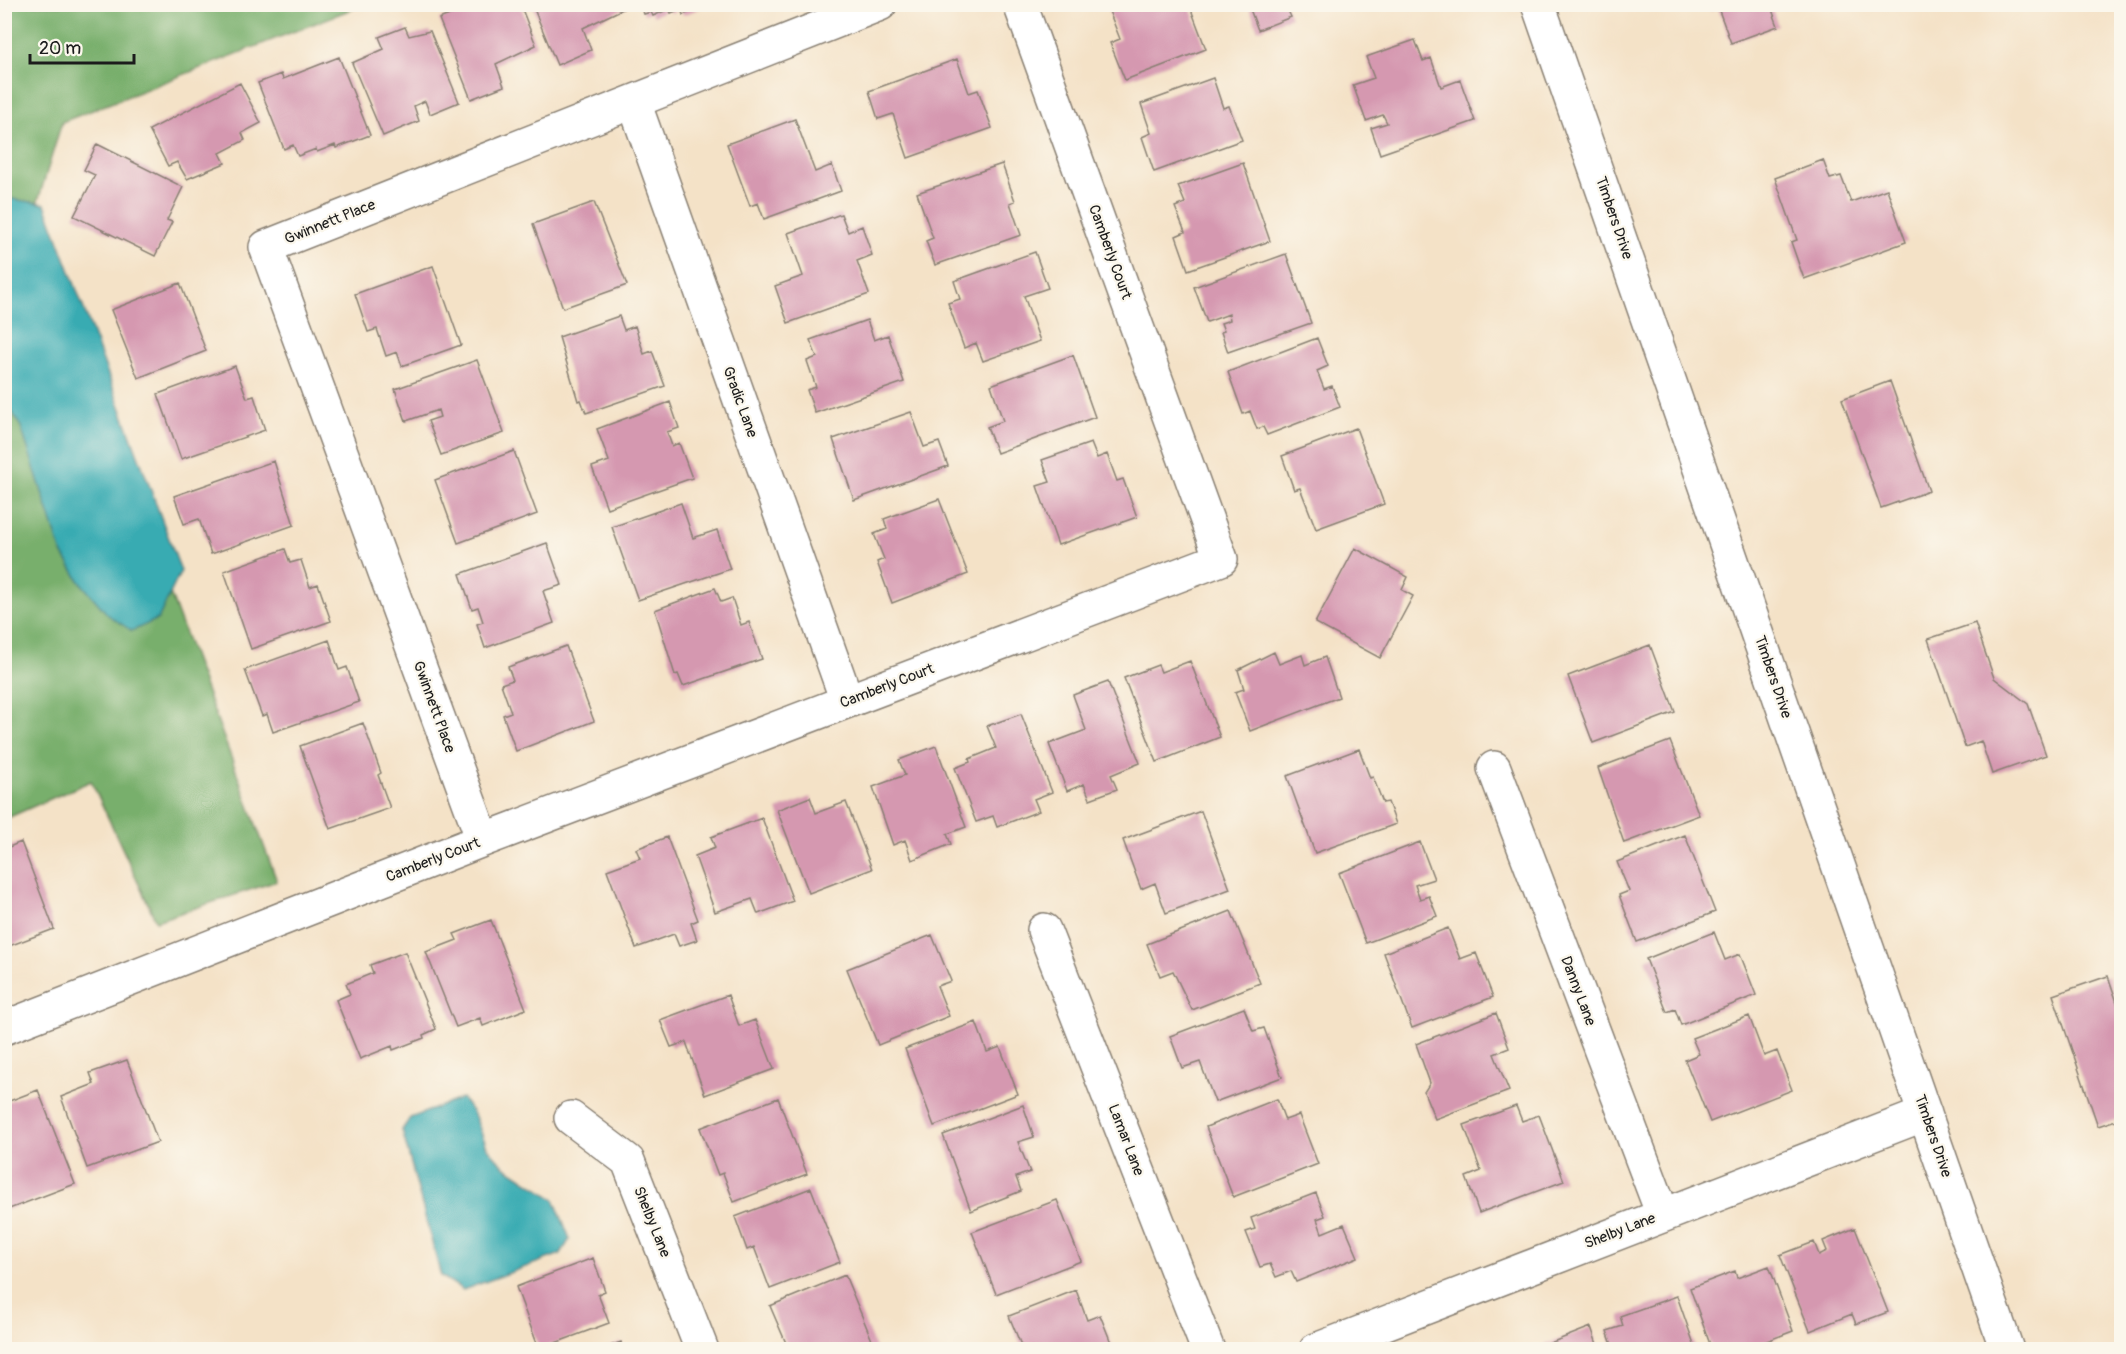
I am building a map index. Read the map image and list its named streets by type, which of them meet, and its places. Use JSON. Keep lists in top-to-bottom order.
{
  "streets": {
    "street": [
      "Timbers Drive",
      "Gwinnett Place",
      "Camberly Court",
      "Gradic Lane",
      "Danny Lane",
      "Lamar Lane",
      "Shelby Lane"
    ]
  },
  "crossings": [
    ["Timbers Drive", "Shelby Lane"],
    ["Gwinnett Place", "Camberly Court"],
    ["Gwinnett Place", "Gradic Lane"],
    ["Camberly Court", "Gradic Lane"],
    ["Danny Lane", "Shelby Lane"]
  ],
  "scale_bar": "20 m"
}
